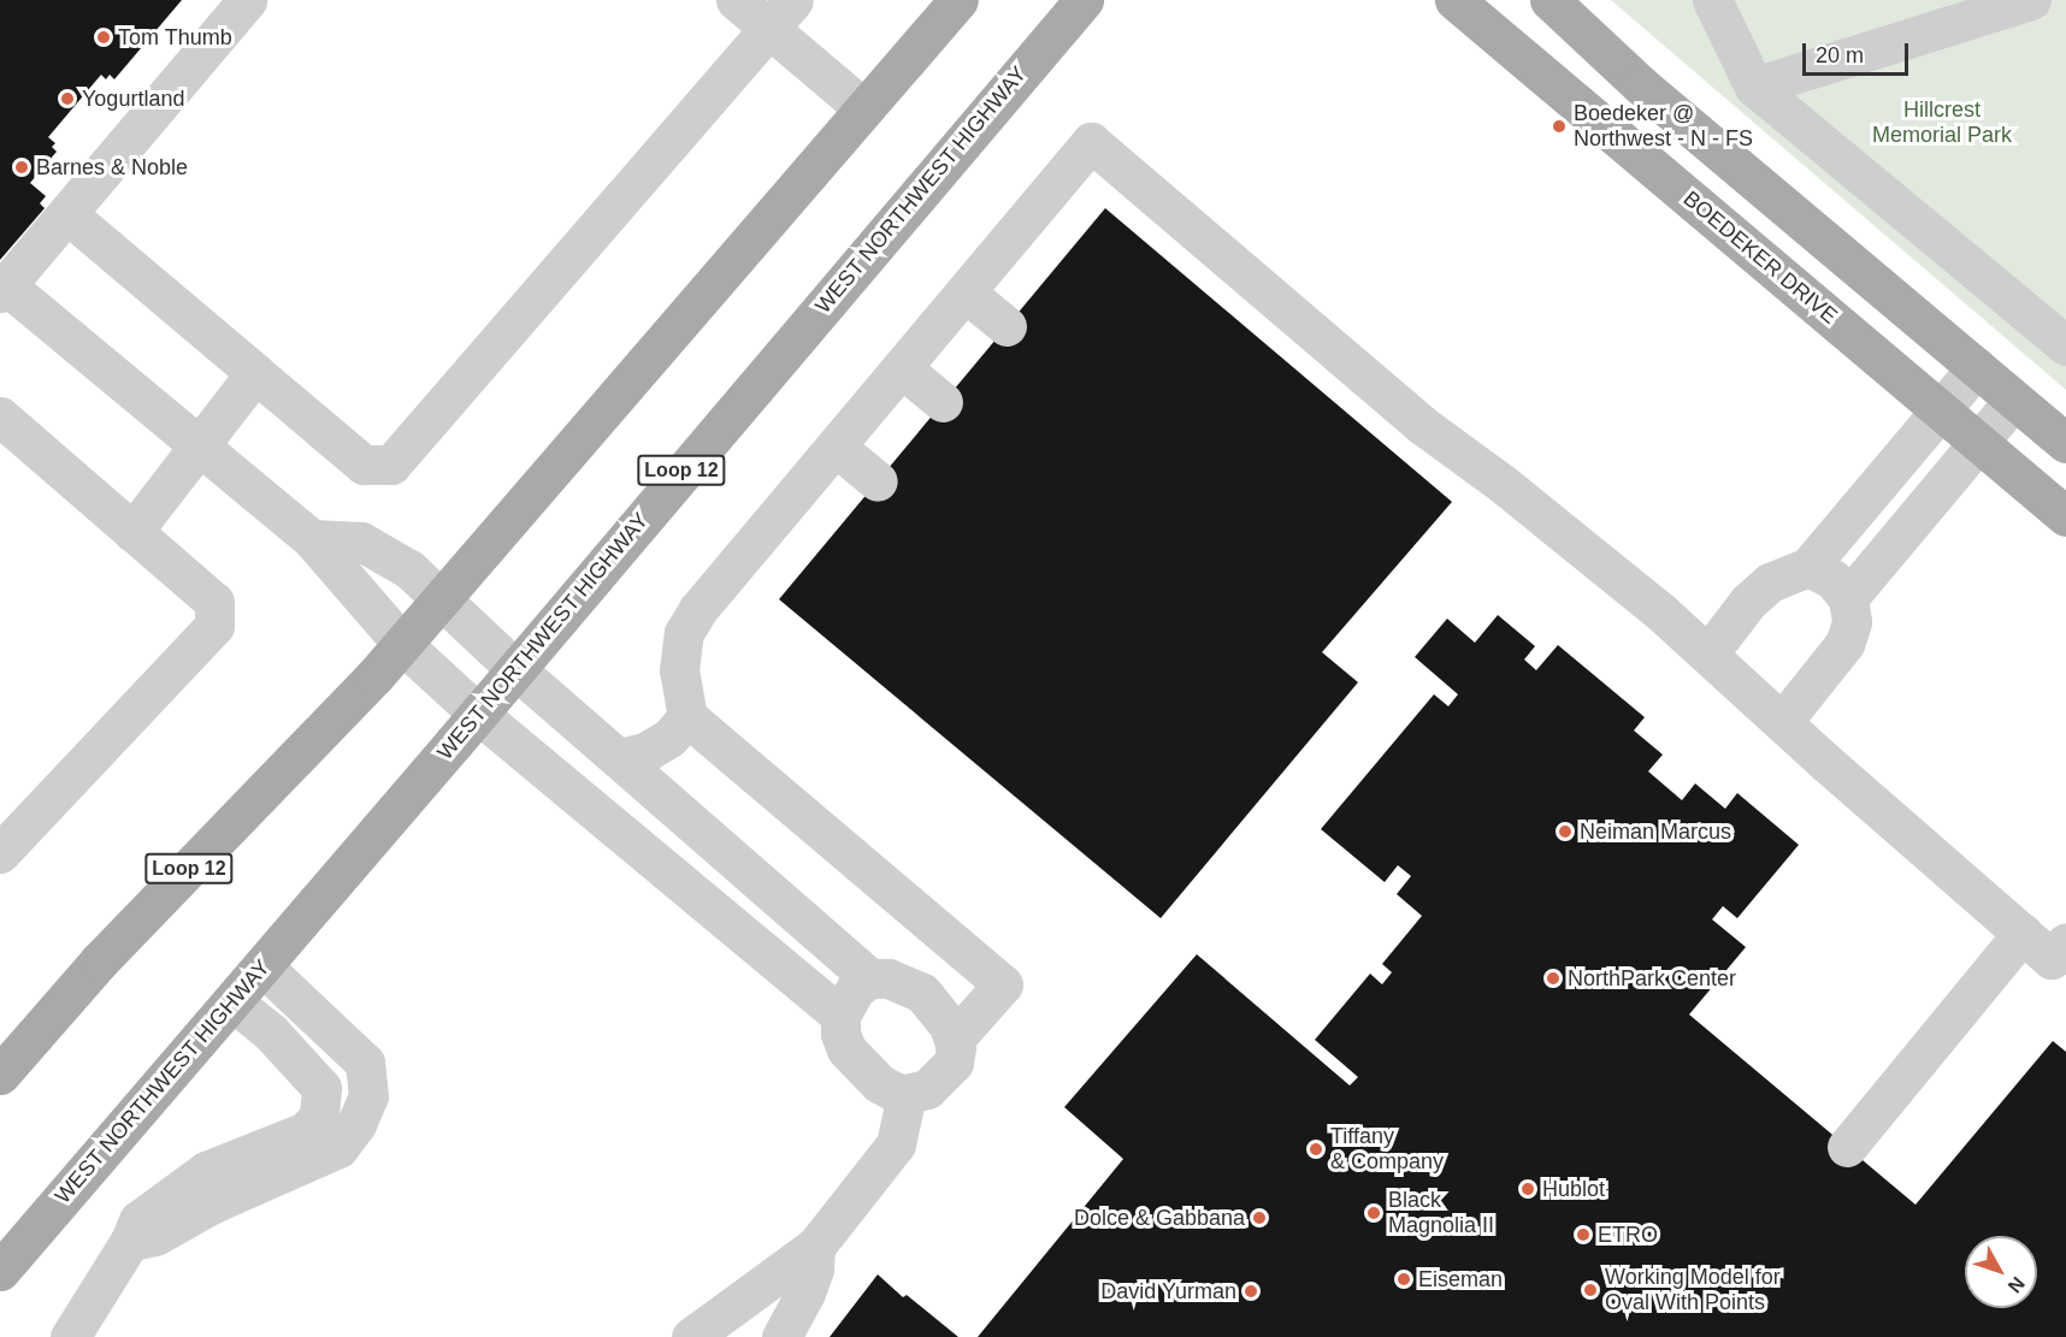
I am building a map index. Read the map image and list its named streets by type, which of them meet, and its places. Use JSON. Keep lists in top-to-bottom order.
{
  "streets": {
    "main road": ["WEST NORTHWEST HIGHWAY", "BOEDEKER DRIVE", "Loop 12"]
  },
  "parks": ["Hillcrest Memorial Park"],
  "places": [
    "Tom Thumb",
    "Yogurtland",
    "Boedeker @ Northwest - N - FS",
    "Barnes & Noble",
    "Neiman Marcus",
    "NorthPark Center",
    "Tiffany & Company",
    "Hublot",
    "Black Magnolia II",
    "Dolce & Gabbana",
    "ETRO",
    "Eiseman",
    "Working Model for Oval With Points",
    "David Yurman"
  ],
  "scale_bar": "20 m",
  "north": "bottom right"
}
